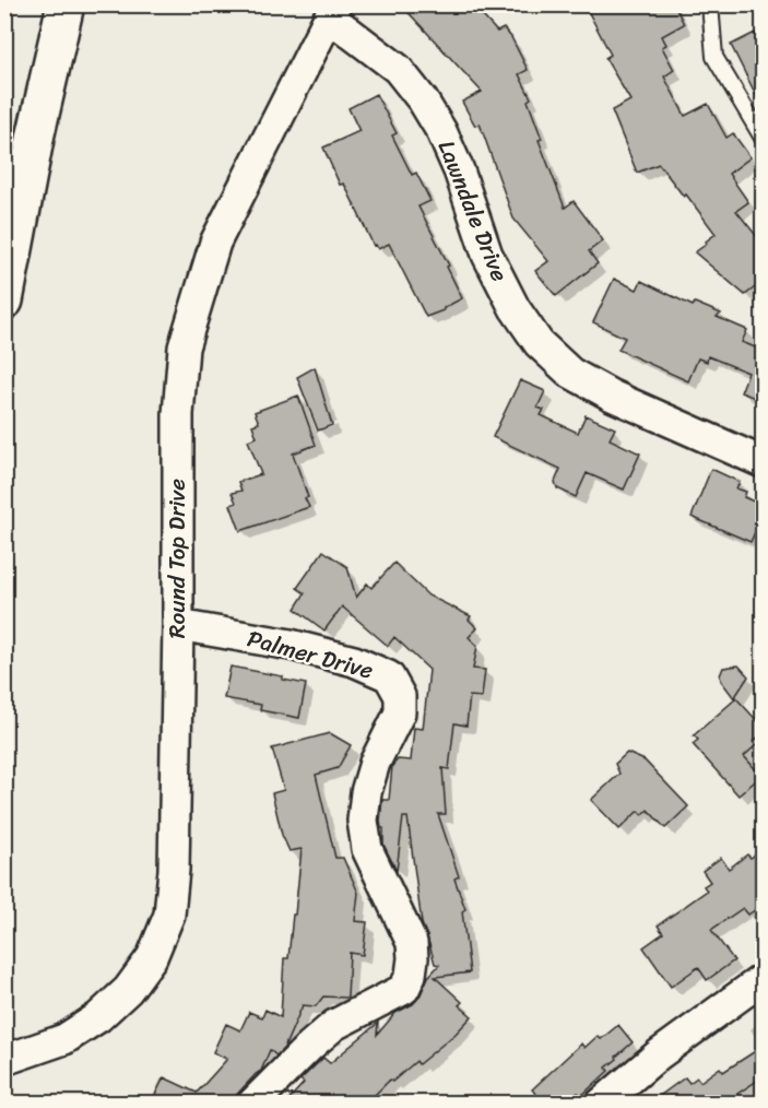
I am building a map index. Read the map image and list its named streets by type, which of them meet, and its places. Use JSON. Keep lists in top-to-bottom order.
{
  "streets": {
    "street": ["Lawndale Drive", "Round Top Drive", "Palmer Drive"]
  },
  "crossings": [
    ["Lawndale Drive", "Round Top Drive"],
    ["Round Top Drive", "Palmer Drive"]
  ]
}
